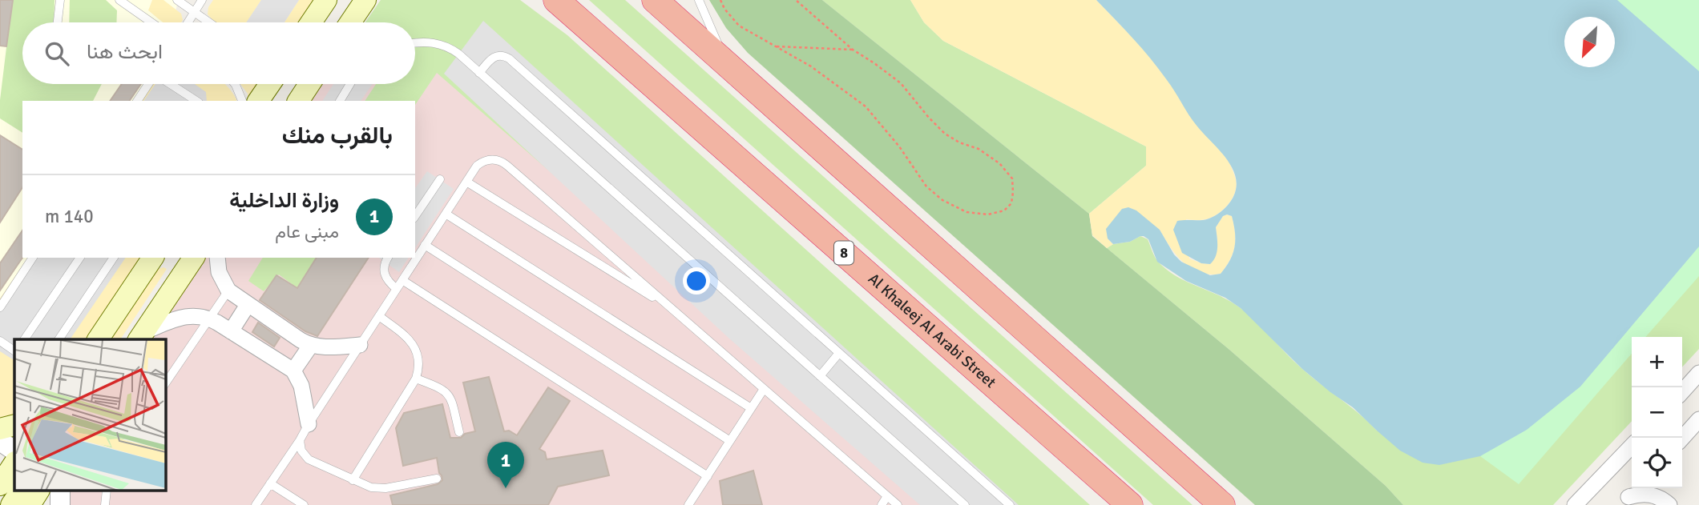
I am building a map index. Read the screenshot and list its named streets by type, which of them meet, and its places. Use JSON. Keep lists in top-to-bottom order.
{
  "streets": {
    "highway": ["8", "Al Khaleej Al Arabi Street"]
  },
  "north": "bottom left",
  "page": {
    "search": "ابحث هنا",
    "heading": "بالقرب منك",
    "list": [
      {
        "mark": "1",
        "name": "وزارة الداخلية",
        "note": "مبنى عام",
        "value": "140 m"
      }
    ],
    "map_buttons": ["+", "−"],
    "pins": "1"
  }
}
